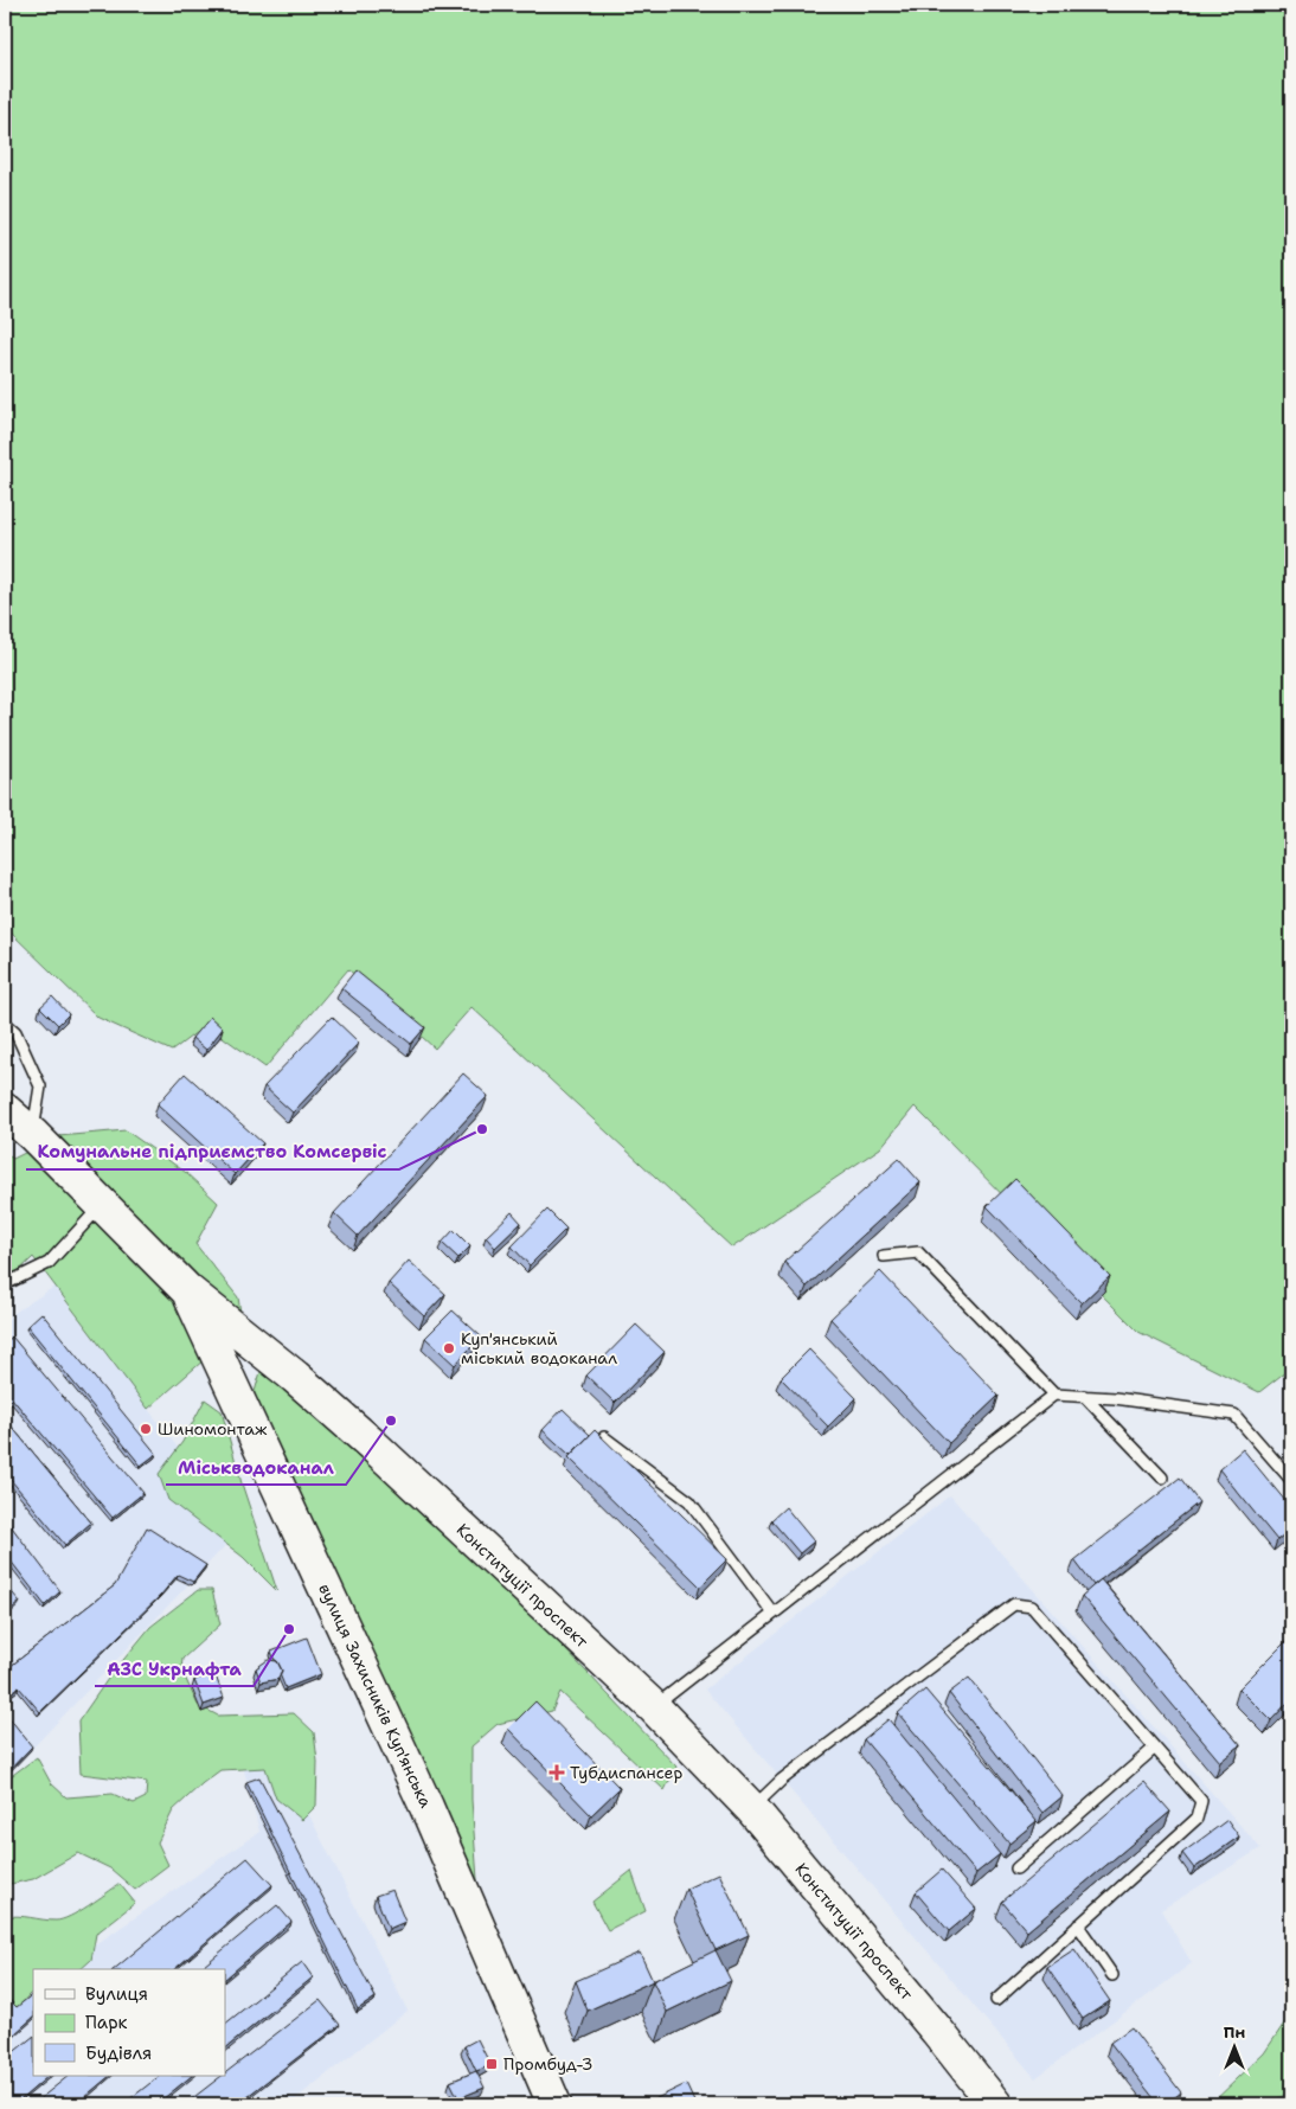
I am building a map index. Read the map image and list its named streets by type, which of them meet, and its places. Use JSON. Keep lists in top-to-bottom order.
{
  "streets": {
    "main road": ["Конституції проспект", "вулиця Захисників Куп'янська"]
  },
  "crossings": [
    ["Конституції проспект", "вулиця Захисників Куп'янська"]
  ],
  "places": {
    "other": [
      "Комунальне пiдприємство Комсервiс",
      "Куп'янський міський водоканал",
      "Міськводоканал",
      "Шиномонтаж",
      "АЗС Укрнафта"
    ],
    "health": ["Тубдиспансер"],
    "transit": ["Промбуд-3"]
  },
  "legend": ["Вулиця", "Парк", "Будівля"],
  "north": "top"
}
